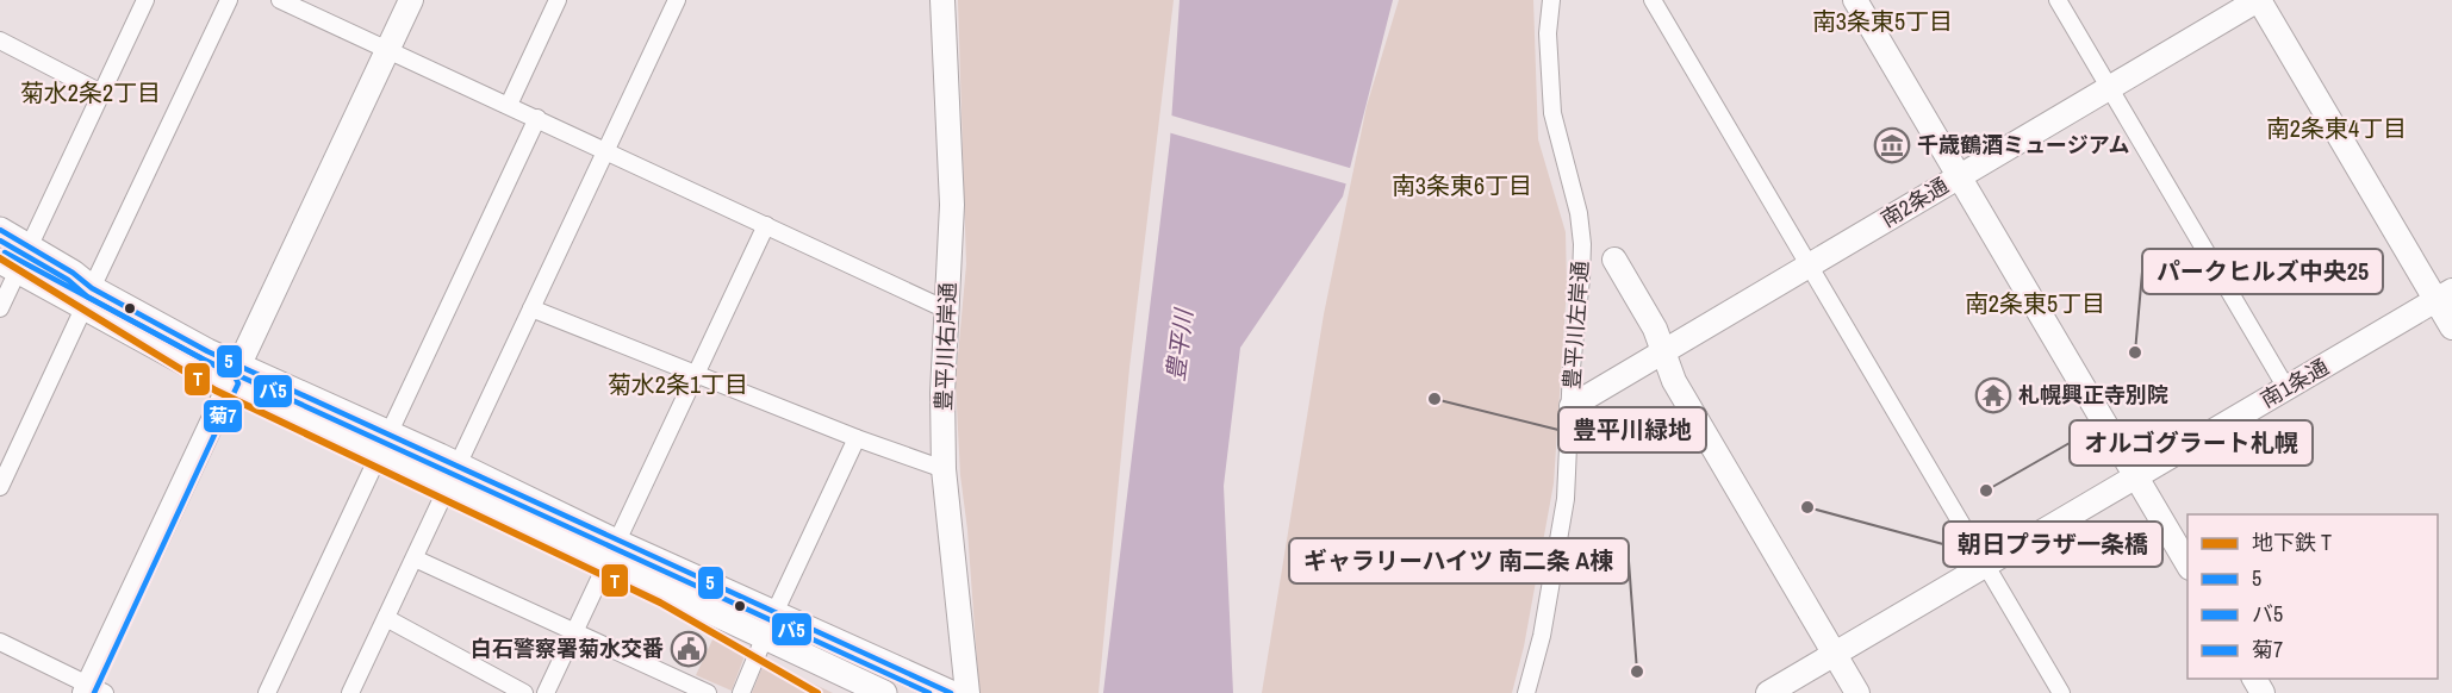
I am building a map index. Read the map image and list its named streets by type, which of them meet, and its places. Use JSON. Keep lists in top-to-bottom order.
{
  "streets": {
    "street": [
      "南2条通",
      "豊平川左岸通",
      "豊平川右岸通",
      "南1条通"
    ]
  },
  "crossings": [
    ["南2条通", "豊平川左岸通"]
  ],
  "districts": [
    "南3条東5丁目",
    "菊水2条2丁目",
    "南2条東4丁目",
    "南3条東6丁目",
    "南2条東5丁目",
    "菊水2条1丁目"
  ],
  "water": ["豊平川"],
  "places": {
    "museum": ["千歳鶴酒ミュージアム"],
    "other": [
      "パークヒルズ中央25",
      "豊平川緑地",
      "オルゴグラート札幌",
      "朝日プラザ一条橋",
      "ギャラリーハイツ 南二条 A棟"
    ],
    "temple": ["札幌興正寺別院"],
    "public building": ["白石警察署菊水交番"]
  },
  "lines": [
    "transit line 5",
    "transit line バ5",
    "transit line 菊7",
    "metro line T"
  ],
  "legend": [
    "地下鉄 T",
    "5",
    "バ5",
    "菊7"
  ]
}
